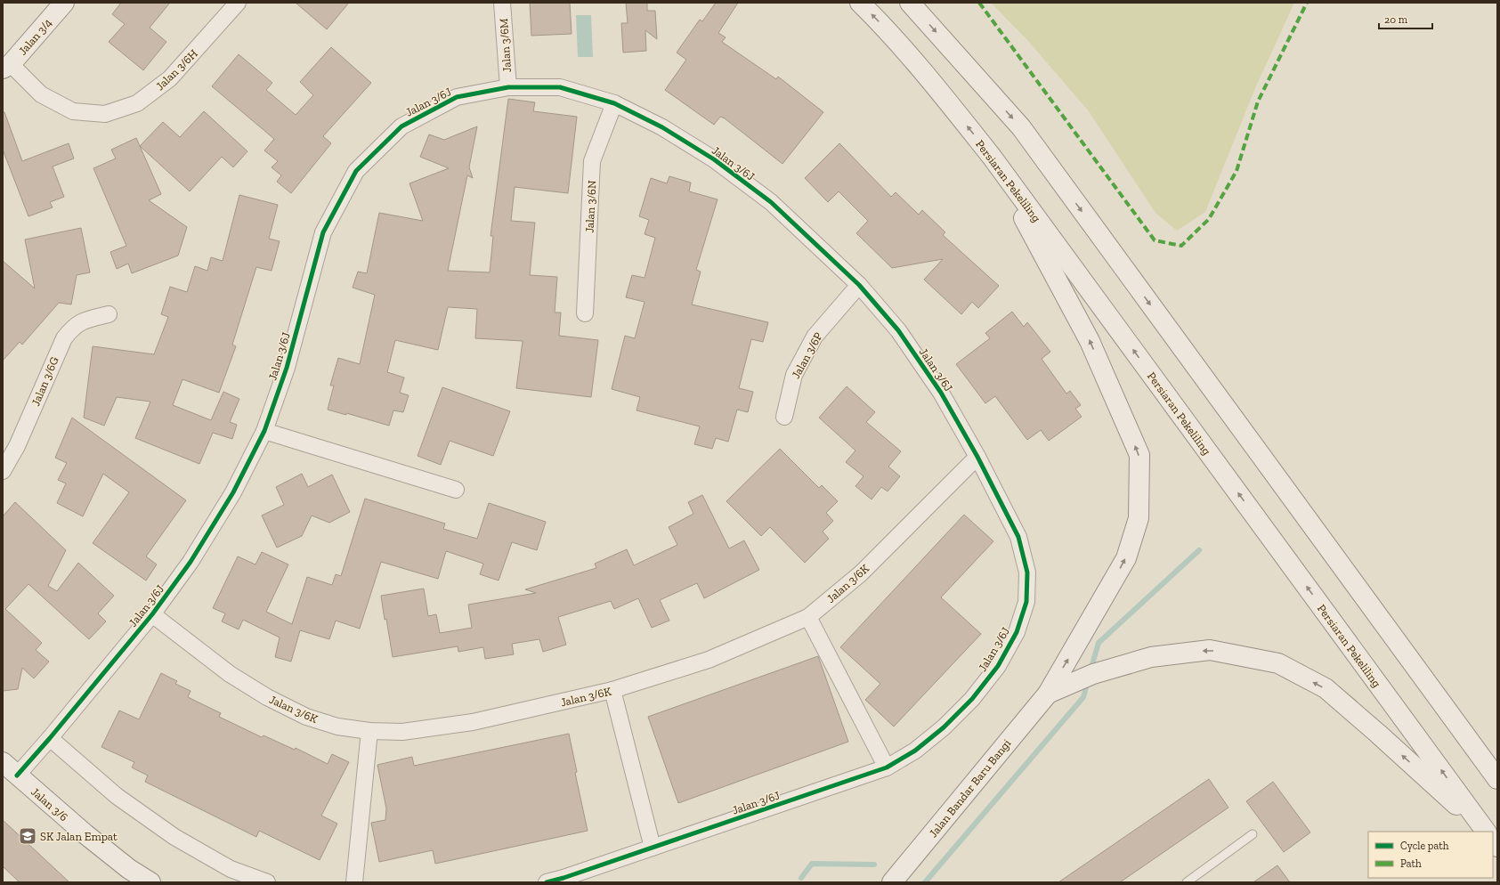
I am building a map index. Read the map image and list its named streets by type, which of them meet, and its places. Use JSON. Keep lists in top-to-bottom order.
{
  "streets": {
    "main road": [
      "Jalan 3/4",
      "Persiaran Pekeliling",
      "Jalan Bandar Baru Bangi",
      "Jalan 3/6"
    ],
    "street": [
      "Jalan 3/6M",
      "Jalan 3/6H",
      "Jalan 3/6J",
      "Jalan 3/6N",
      "Jalan 3/6P",
      "Jalan 3/6G",
      "Jalan 3/6K"
    ]
  },
  "crossings": [
    ["Jalan 3/4", "Jalan 3/6H"],
    ["Jalan 3/6M", "Jalan 3/6J"],
    ["Jalan 3/6J", "Jalan 3/6N"],
    ["Jalan 3/6J", "Jalan 3/6P"],
    ["Jalan 3/6J", "Jalan 3/6K"],
    ["Jalan 3/6J", "Jalan 3/6"],
    ["Persiaran Pekeliling", "Jalan Bandar Baru Bangi"]
  ],
  "one_way": ["Jalan Bandar Baru Bangi"],
  "places": {
    "school or university": ["SK Jalan Empat"]
  },
  "legend": ["Cycle path", "Path"],
  "scale_bar": "20 m"
}
